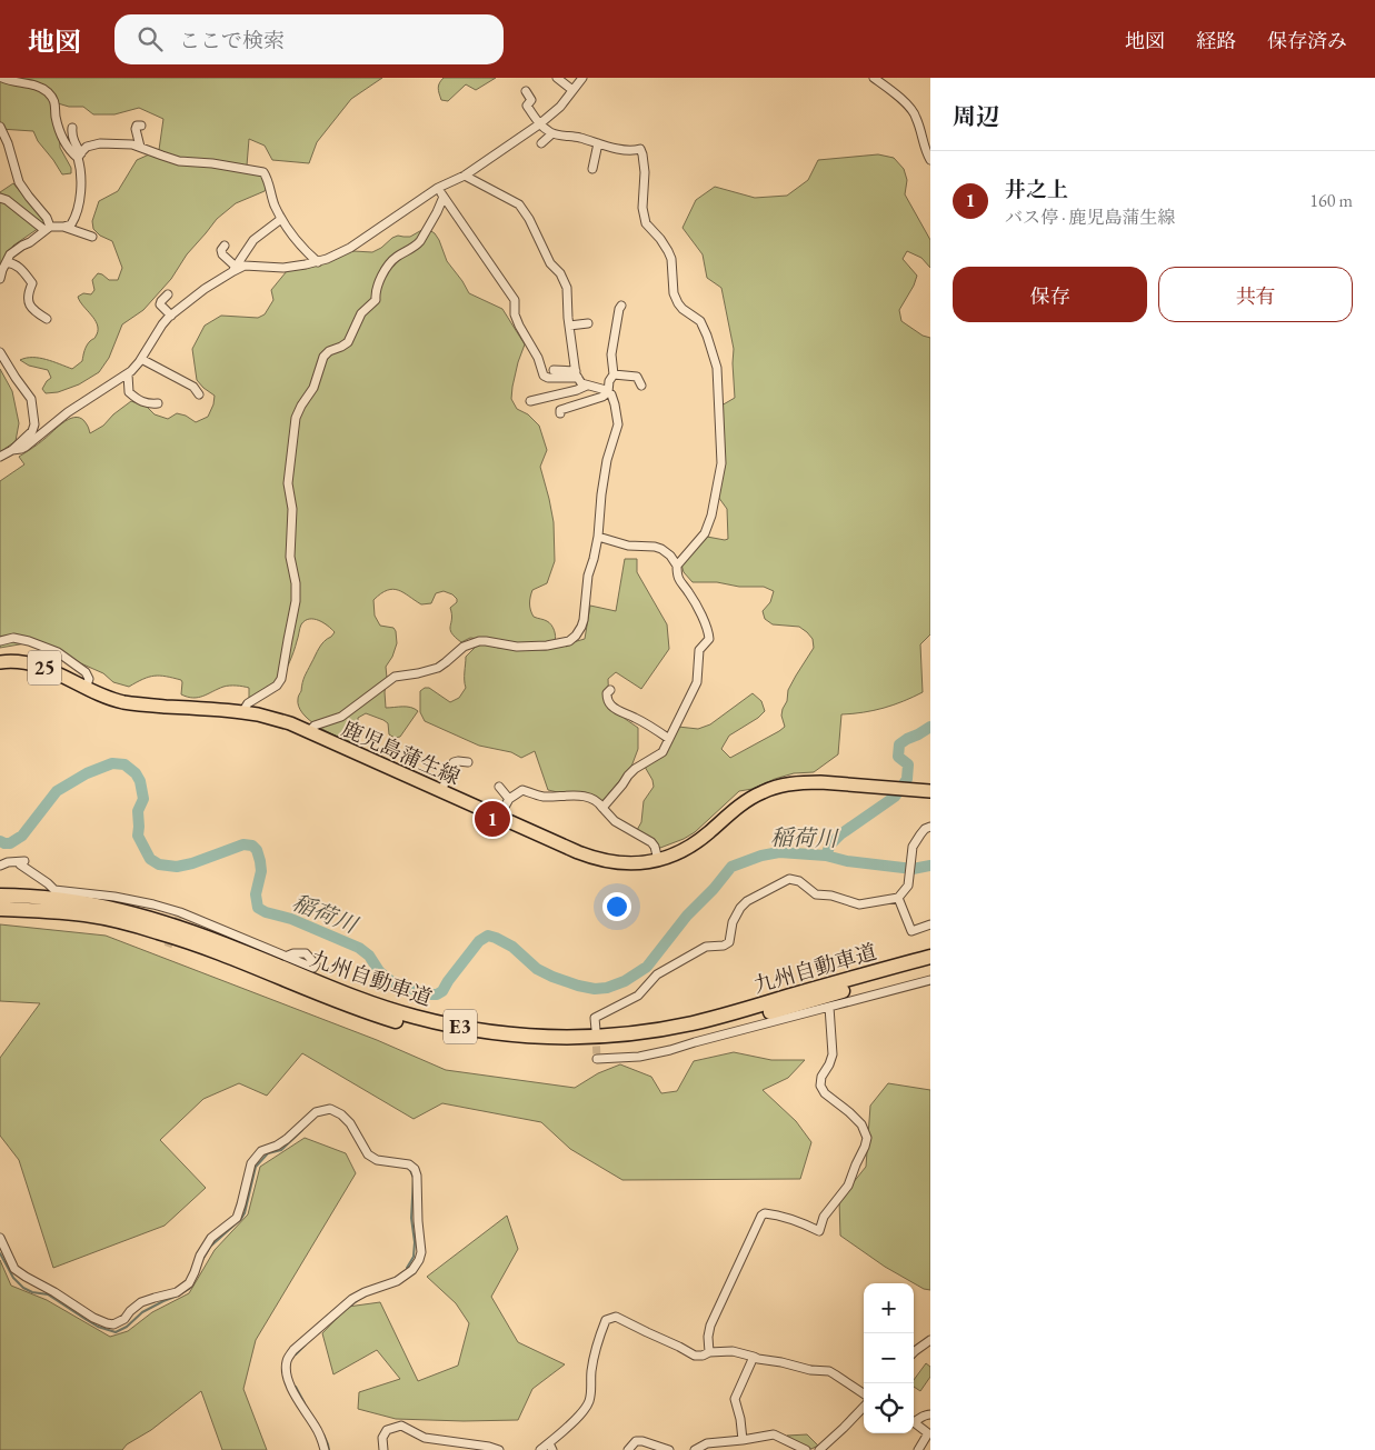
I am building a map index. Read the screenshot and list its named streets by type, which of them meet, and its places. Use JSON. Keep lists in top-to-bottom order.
{
  "streets": {
    "highway": ["九州自動車道", "E3"],
    "main road": ["25", "鹿児島蒲生線"]
  },
  "water": ["稲荷川"],
  "page": {
    "header": "地図",
    "search": "ここで検索",
    "nav": ["地図", "経路", "保存済み"],
    "heading": "周辺",
    "list": [
      {
        "mark": "1",
        "name": "井之上",
        "note": "バス停 · 鹿児島蒲生線",
        "value": "160 m"
      }
    ],
    "buttons": ["保存", "共有"],
    "pins": "1",
    "map_buttons": ["+", "−"]
  }
}
